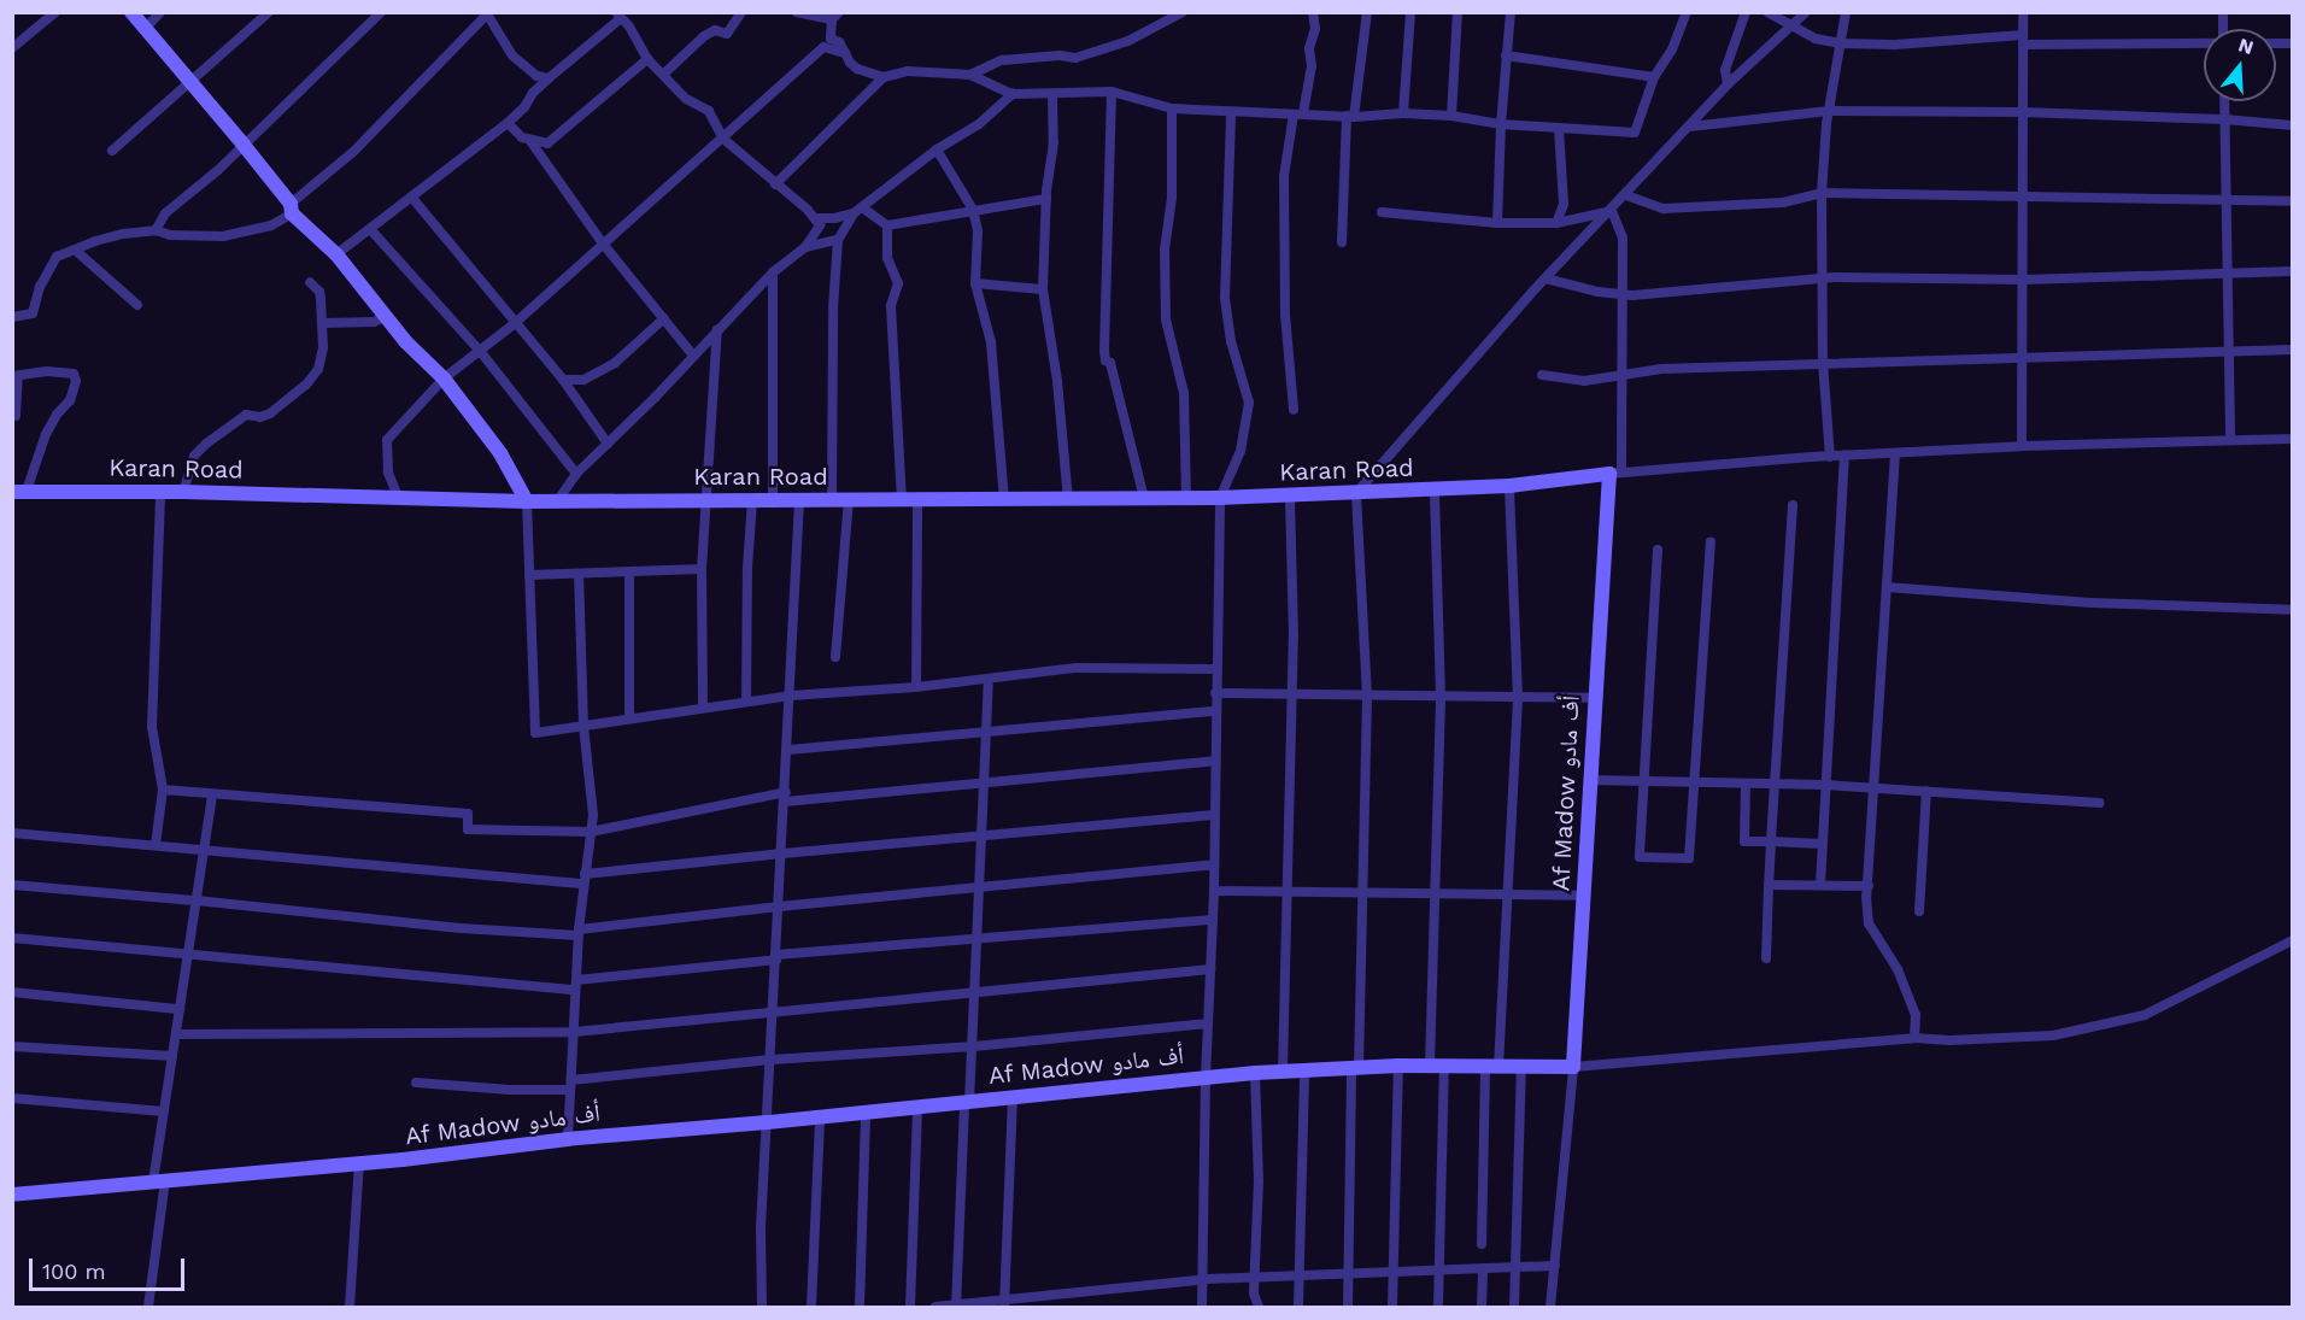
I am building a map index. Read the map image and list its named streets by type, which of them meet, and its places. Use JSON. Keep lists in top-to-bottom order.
{
  "streets": {
    "street": ["Karan Road", "Af Madow أف مادو"]
  },
  "crossings": [
    ["Karan Road", "Af Madow أف مادو"]
  ],
  "scale_bar": "100 m",
  "north": "top"
}
